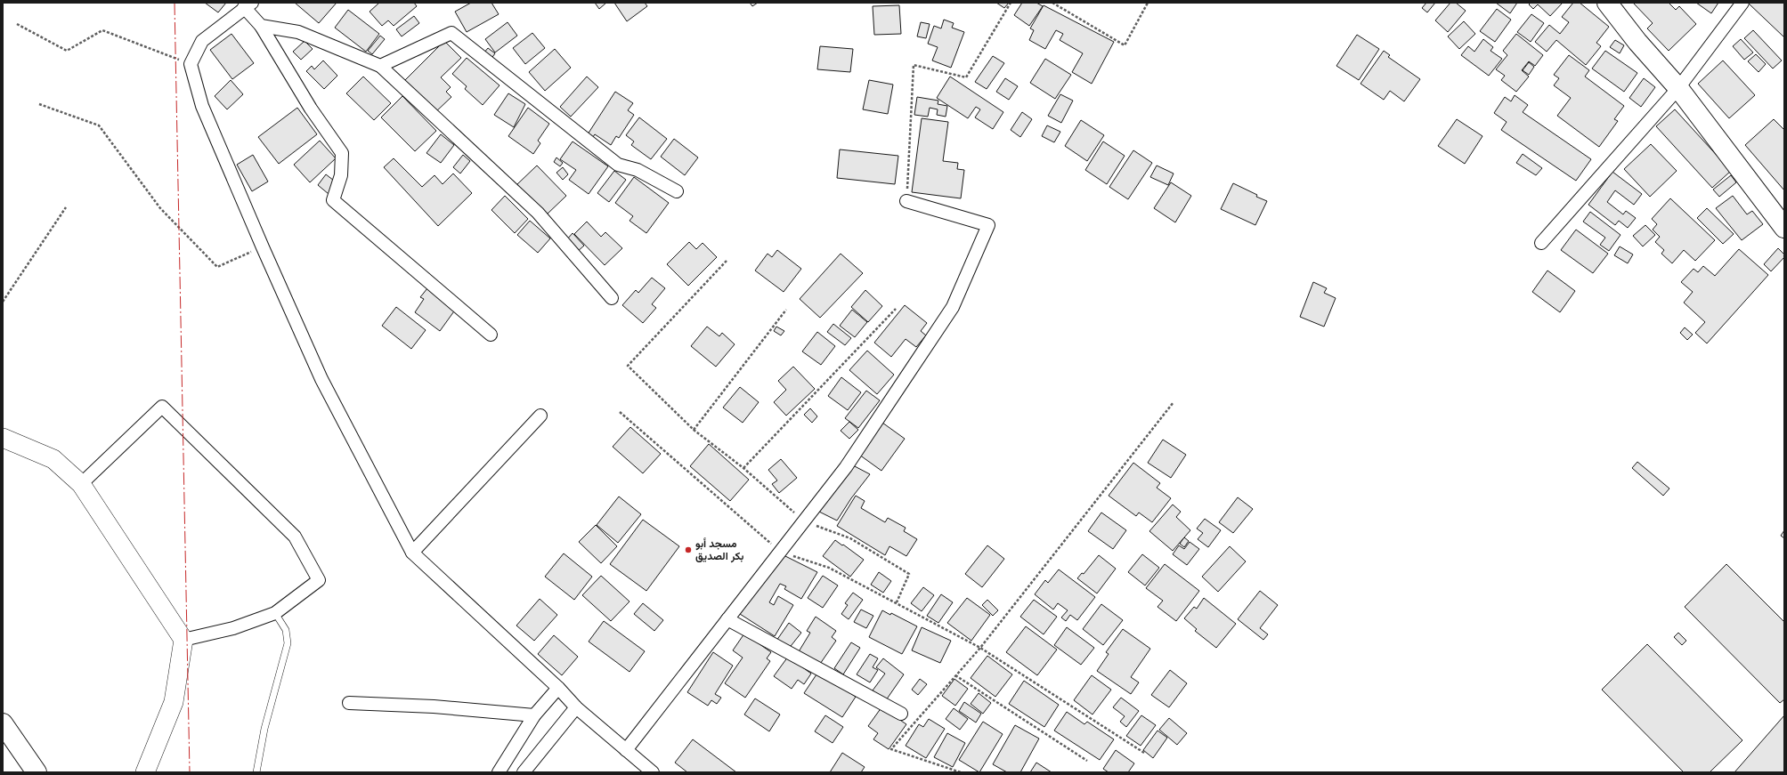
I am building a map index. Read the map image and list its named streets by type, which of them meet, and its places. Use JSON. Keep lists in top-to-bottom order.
{
  "places": ["مسجد أبو بكر الصديق"]
}
